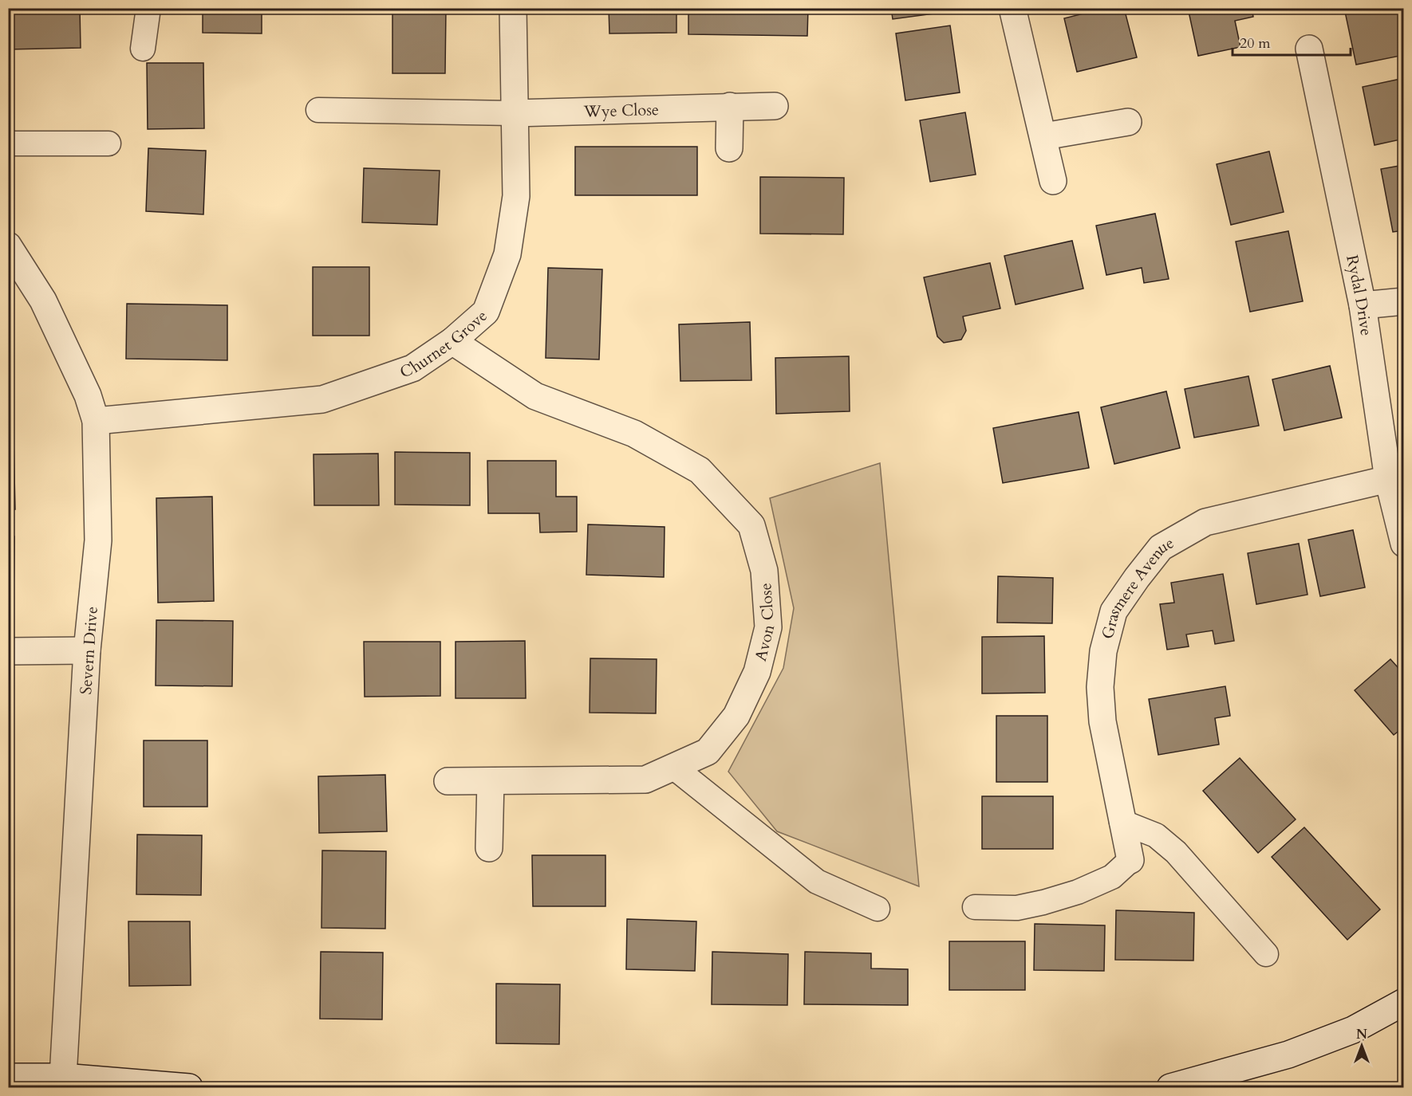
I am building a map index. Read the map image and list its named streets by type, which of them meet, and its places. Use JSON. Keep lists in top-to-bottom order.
{
  "streets": {
    "street": [
      "Wye Close",
      "Rydal Drive",
      "Churnet Grove",
      "Grasmere Avenue",
      "Avon Close",
      "Severn Drive"
    ]
  },
  "crossings": [
    ["Wye Close", "Churnet Grove"],
    ["Rydal Drive", "Grasmere Avenue"],
    ["Churnet Grove", "Avon Close"],
    ["Churnet Grove", "Severn Drive"]
  ],
  "scale_bar": "20 m",
  "north": "top"
}
